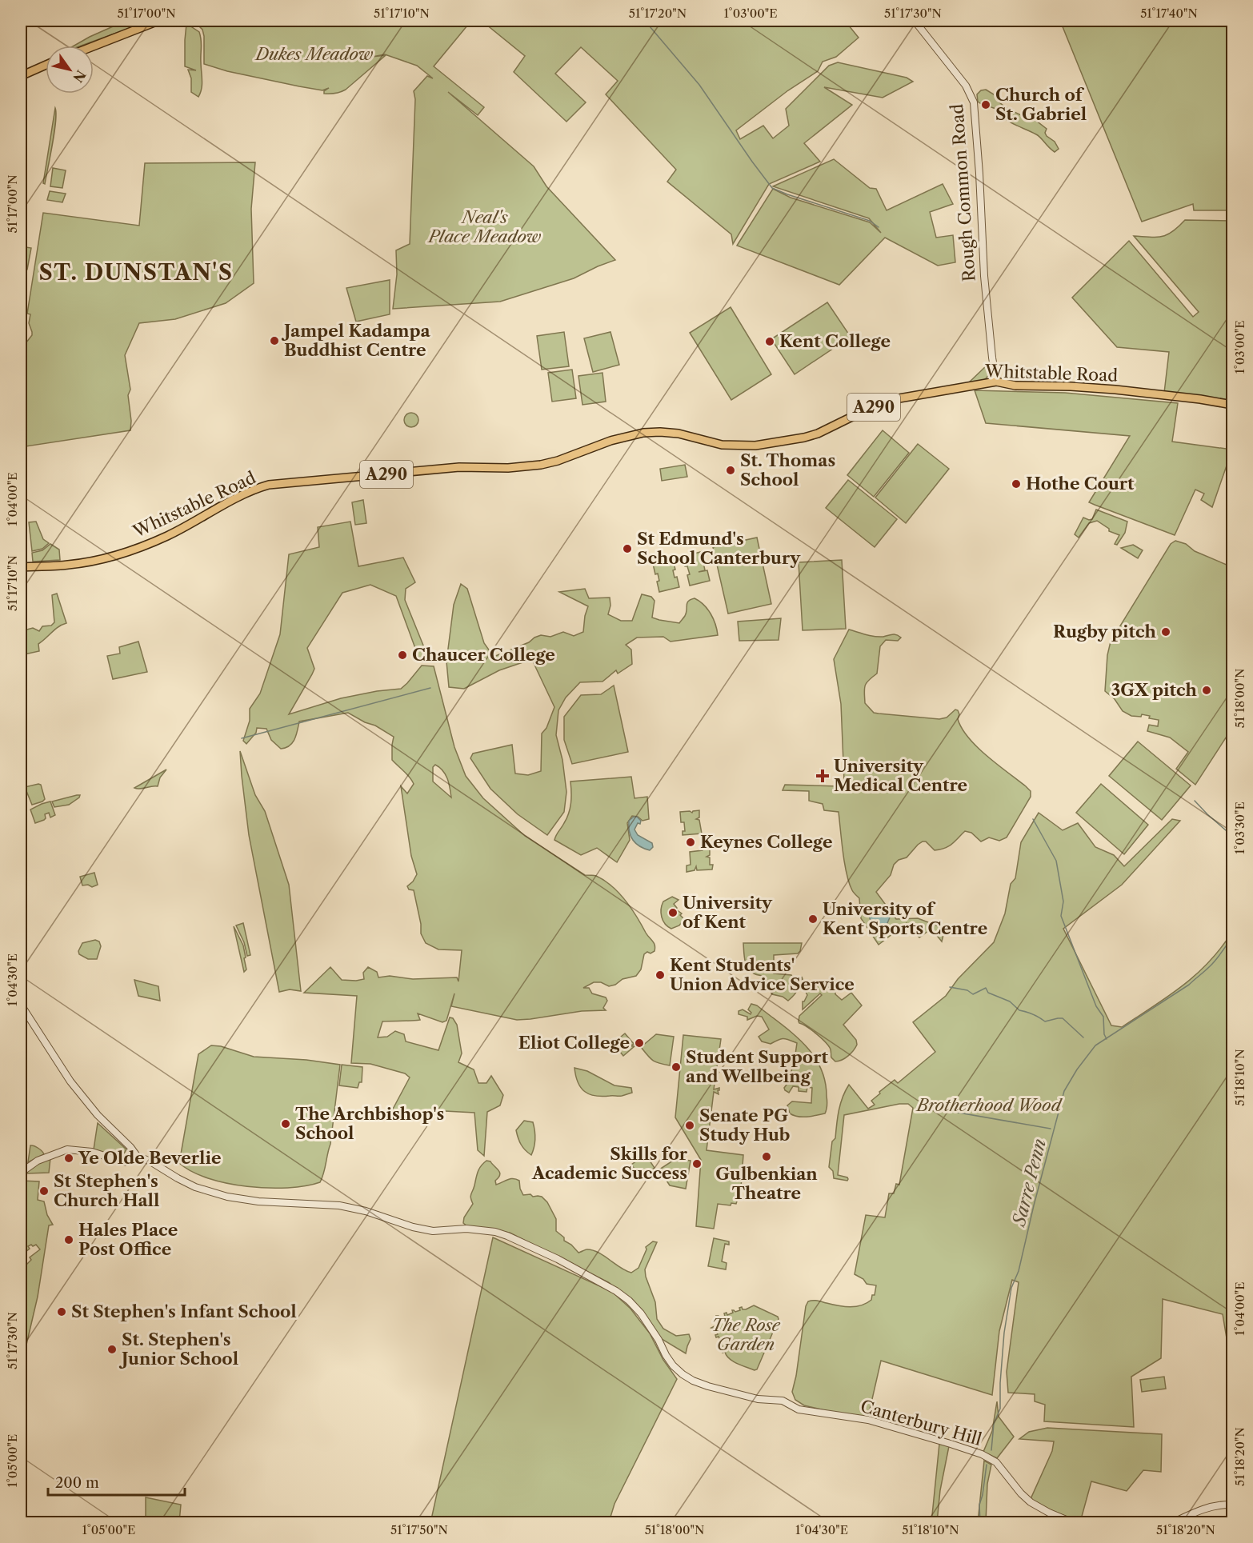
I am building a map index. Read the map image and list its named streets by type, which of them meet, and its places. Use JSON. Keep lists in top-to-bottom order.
{
  "streets": {
    "main road": ["Whitstable Road", "A290"],
    "street": ["Rough Common Road", "Canterbury Hill"]
  },
  "crossings": [
    ["Rough Common Road", "Whitstable Road"]
  ],
  "districts": ["ST. DUNSTAN'S"],
  "water": ["Sarre Penn"],
  "parks": [
    "Dukes Meadow",
    "Neal's Place Meadow",
    "Brotherhood Wood",
    "The Rose Garden"
  ],
  "places": {
    "other": [
      "Church of St. Gabriel",
      "Jampel Kadampa Buddhist Centre",
      "Kent College",
      "St. Thomas School",
      "Hothe Court",
      "St Edmund's School Canterbury",
      "Rugby pitch",
      "Chaucer College",
      "3GX pitch",
      "Keynes College",
      "University of Kent",
      "University of Kent Sports Centre",
      "Kent Students' Union Advice Service",
      "Eliot College",
      "Student Support and Wellbeing",
      "The Archbishop's School",
      "Senate PG Study Hub",
      "Gulbenkian Theatre",
      "Ye Olde Beverlie",
      "Skills for Academic Success",
      "St Stephen's Church Hall",
      "Hales Place Post Office",
      "St Stephen's Infant School",
      "St. Stephen's Junior School"
    ],
    "health": ["University Medical Centre"]
  },
  "scale_bar": "200 m",
  "north": "bottom right",
  "coordinates": [
    "51°17'00\"N",
    "51°17'10\"N",
    "51°17'20\"N",
    "1°03'00\"E",
    "51°17'30\"N",
    "51°17'40\"N",
    "1°04'00\"E",
    "51°18'00\"N",
    "1°03'30\"E",
    "1°04'30\"E",
    "51°18'10\"N",
    "51°18'20\"N",
    "1°05'00\"E",
    "51°17'50\"N"
  ]
}
